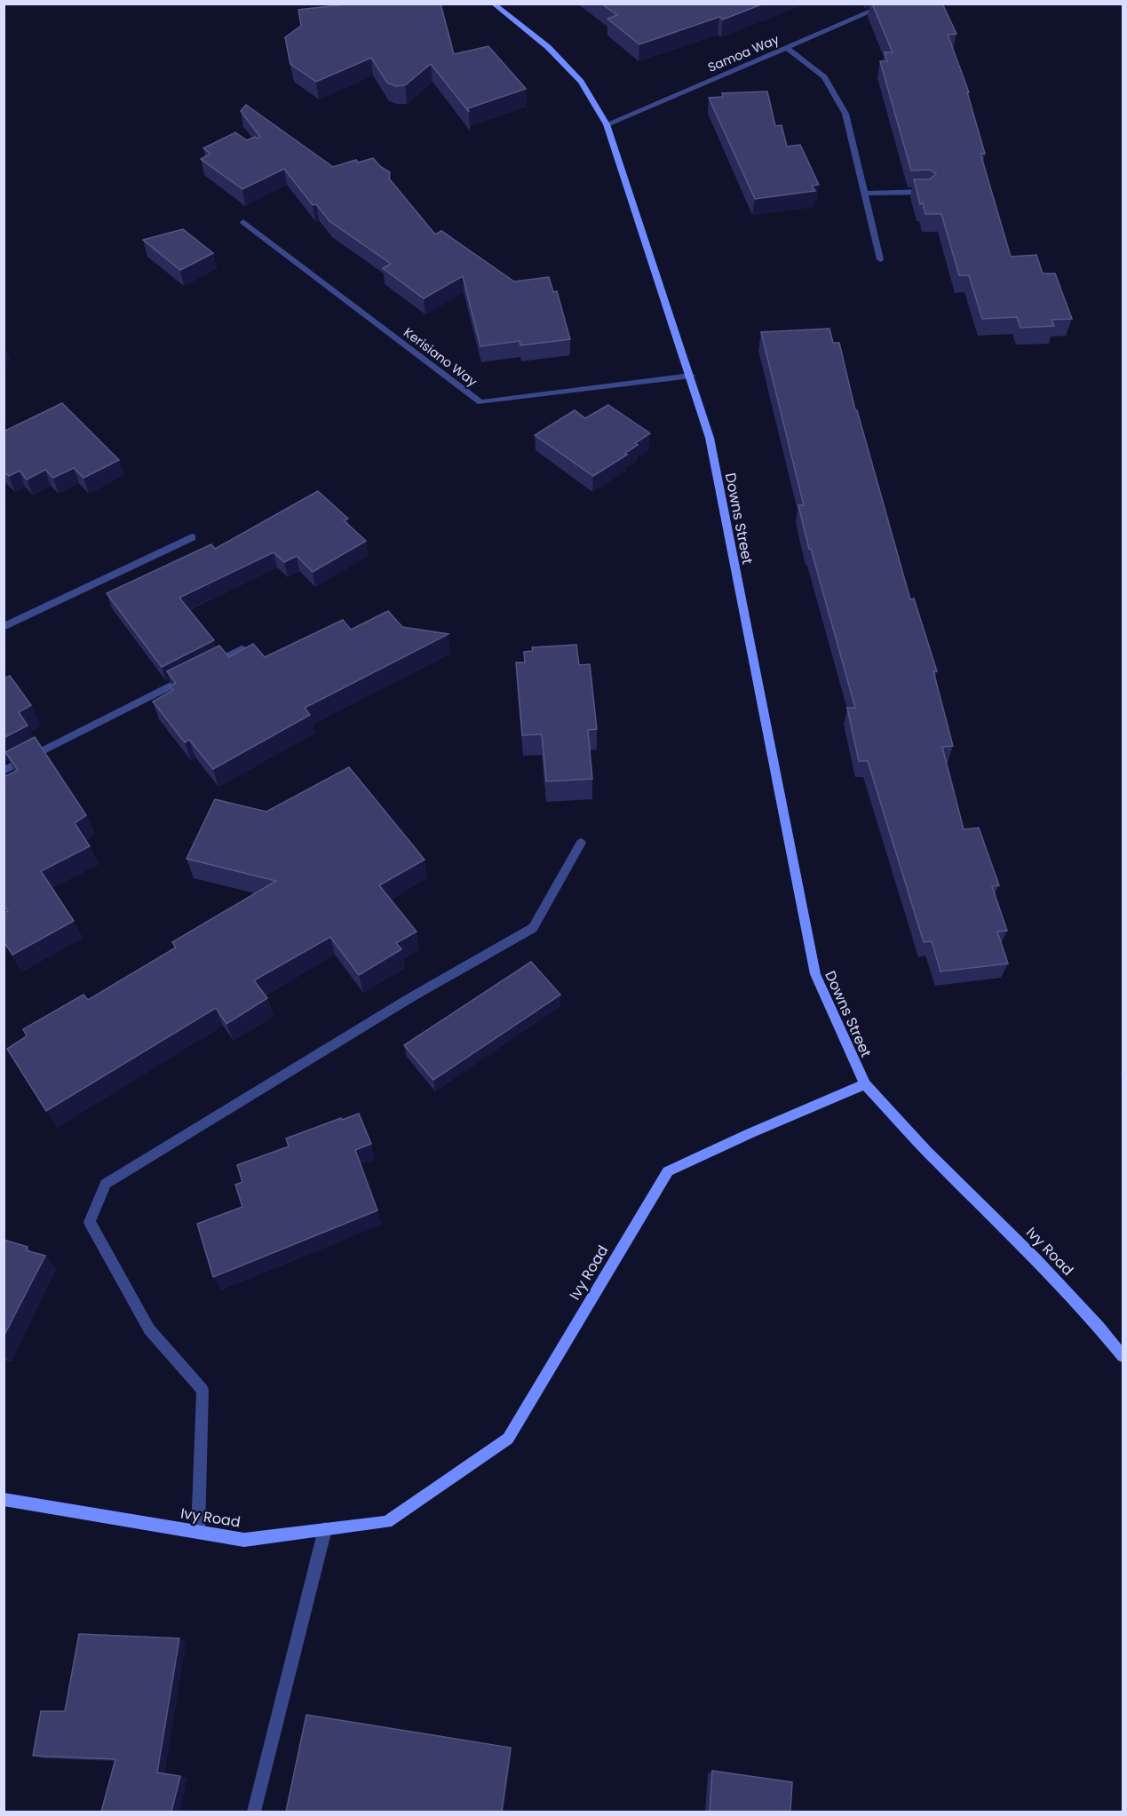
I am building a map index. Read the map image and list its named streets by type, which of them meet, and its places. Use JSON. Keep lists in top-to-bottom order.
{
  "streets": {
    "main road": ["Downs Street", "Ivy Road"],
    "street": ["Samoa Way", "Kerisiano Way"]
  },
  "crossings": [
    ["Samoa Way", "Downs Street"],
    ["Kerisiano Way", "Downs Street"],
    ["Downs Street", "Ivy Road"]
  ]
}
